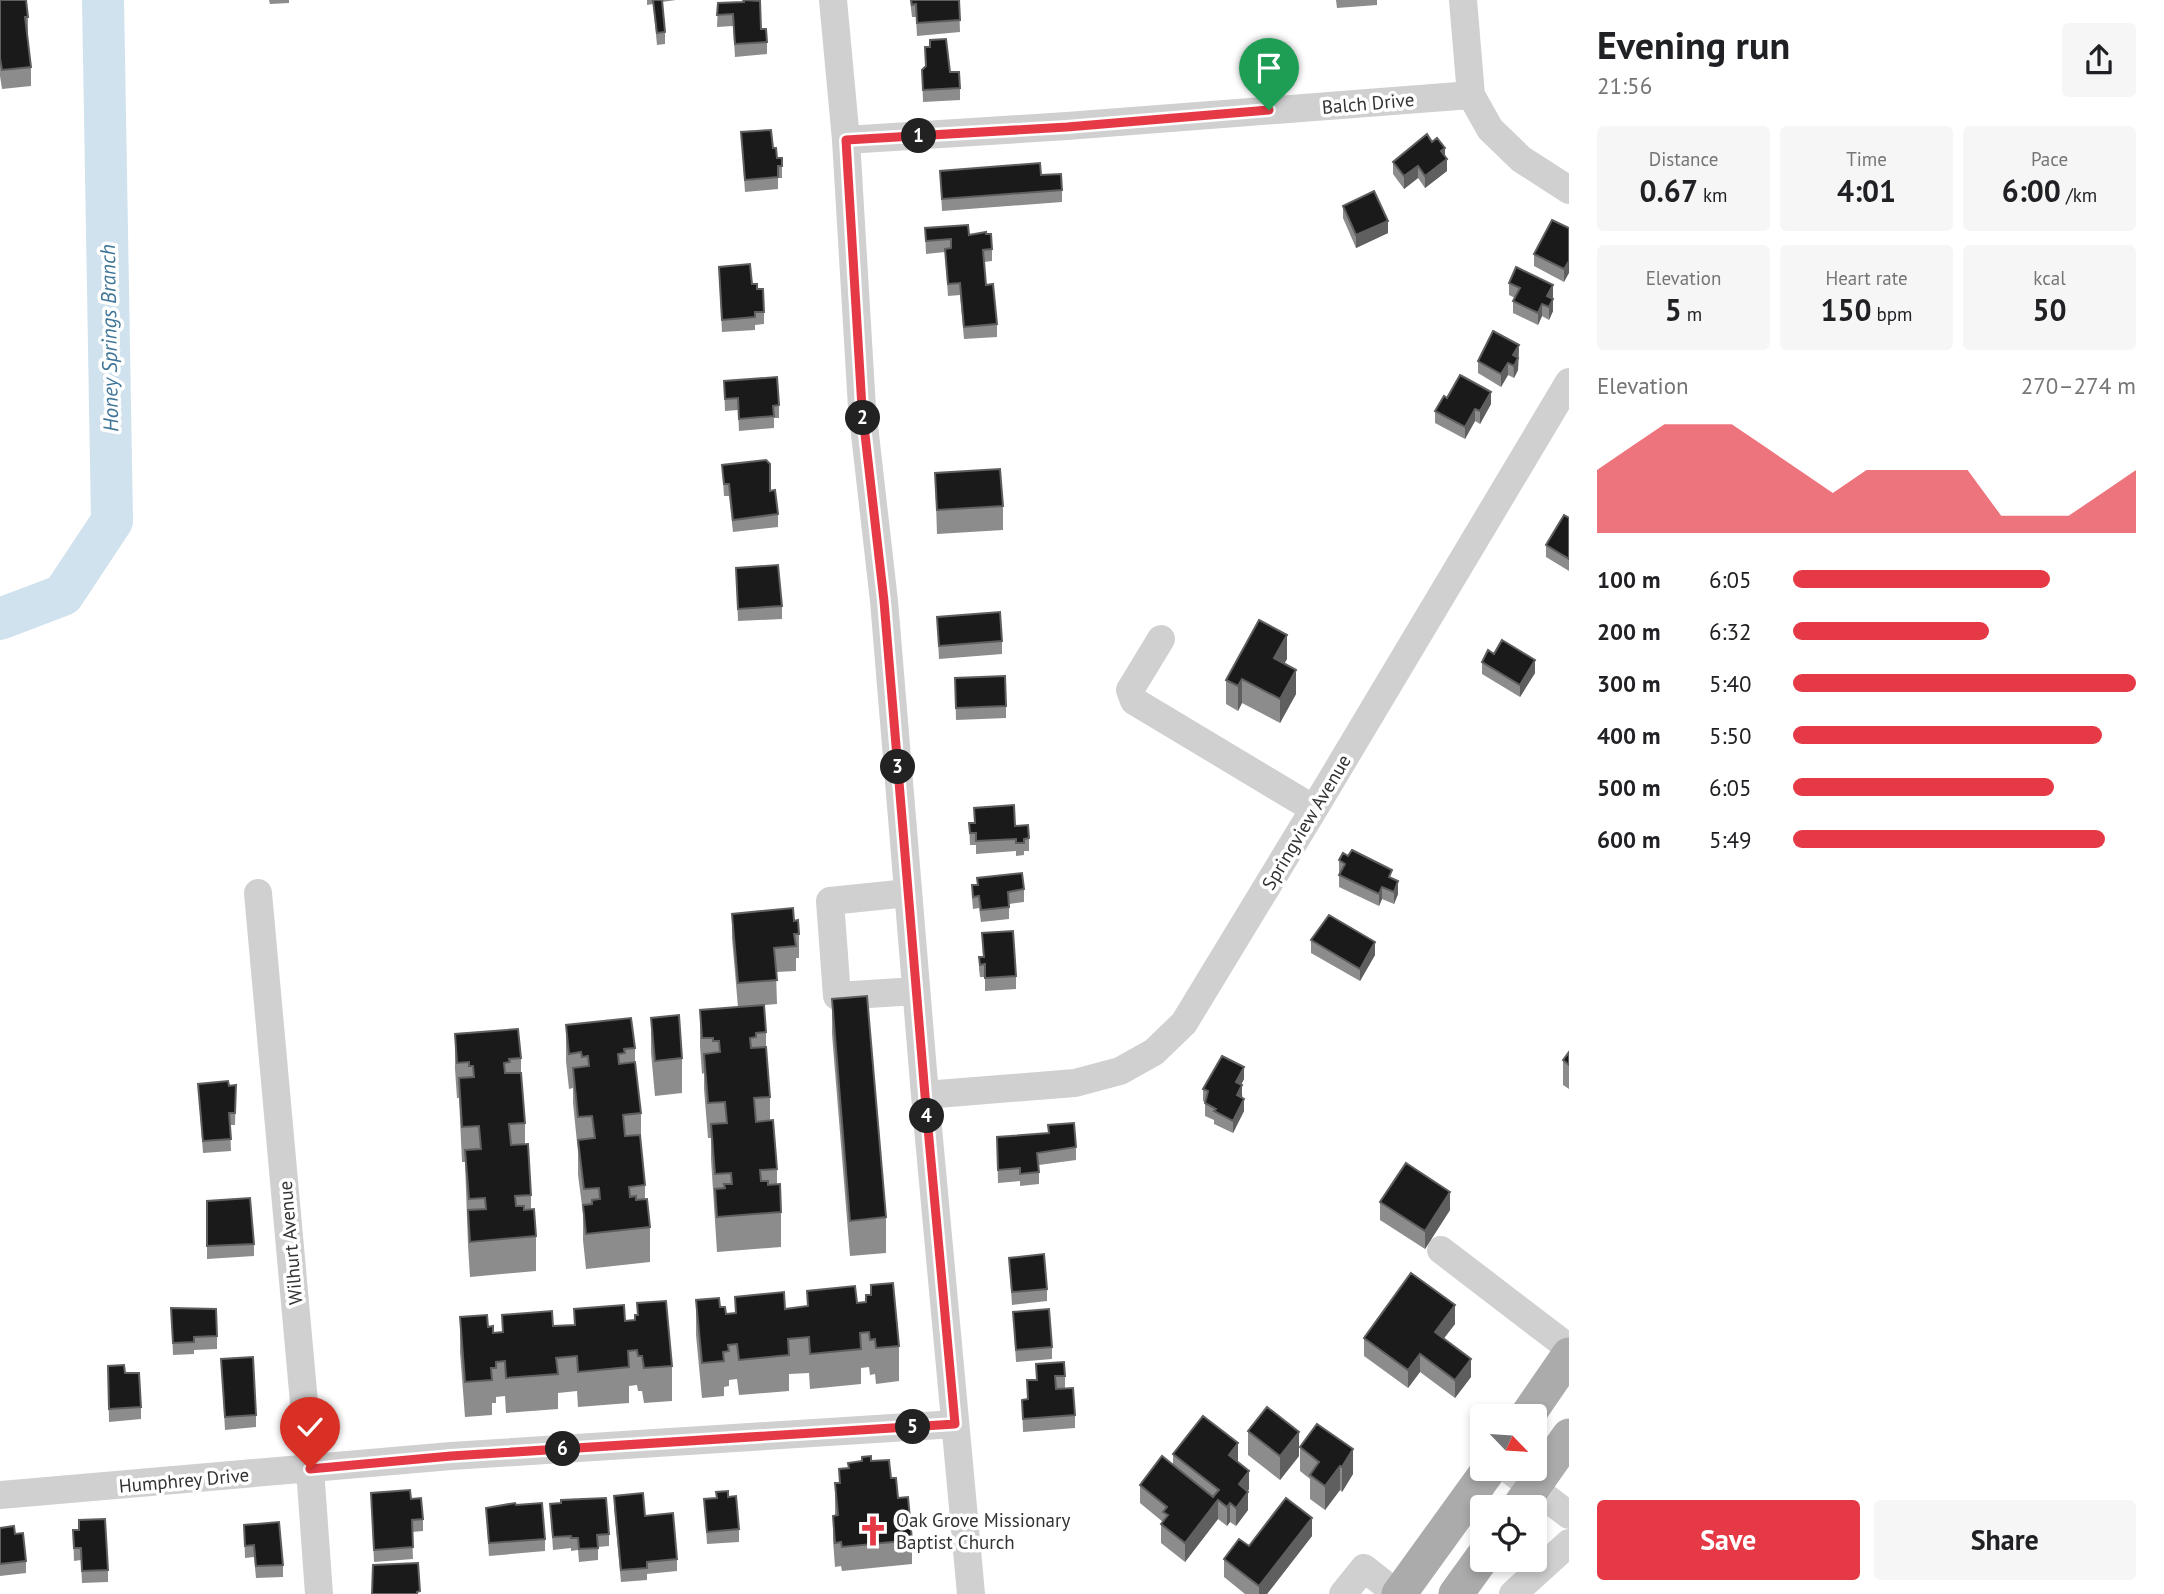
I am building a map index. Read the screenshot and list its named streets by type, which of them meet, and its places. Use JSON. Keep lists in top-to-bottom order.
{
  "streets": {
    "street": [
      "Balch Drive",
      "Springview Avenue",
      "Wilhurt Avenue",
      "Humphrey Drive"
    ]
  },
  "crossings": [
    ["Wilhurt Avenue", "Humphrey Drive"]
  ],
  "water": ["Honey Springs Branch"],
  "places": {
    "church": ["Oak Grove Missionary Baptist Church"]
  },
  "north": "bottom right",
  "page": {
    "heading": ["Evening run", "21:56"],
    "pins": [
      "1",
      "2",
      "3",
      "4",
      "5",
      "6"
    ],
    "stats": [
      ["Distance", "0.67 km"],
      ["Time", "4:01"],
      ["Pace", "6:00 /km"],
      ["Elevation", "5 m"],
      ["Heart rate", "150 bpm"],
      ["kcal", "50"]
    ],
    "chart": ["Elevation", "270–274 m"],
    "list": [
      {
        "name": "100 m",
        "note": "6:05"
      },
      {
        "name": "200 m",
        "note": "6:32"
      },
      {
        "name": "300 m",
        "note": "5:40"
      },
      {
        "name": "400 m",
        "note": "5:50"
      },
      {
        "name": "500 m",
        "note": "6:05"
      },
      {
        "name": "600 m",
        "note": "5:49"
      }
    ],
    "buttons": ["Save", "Share"]
  }
}
